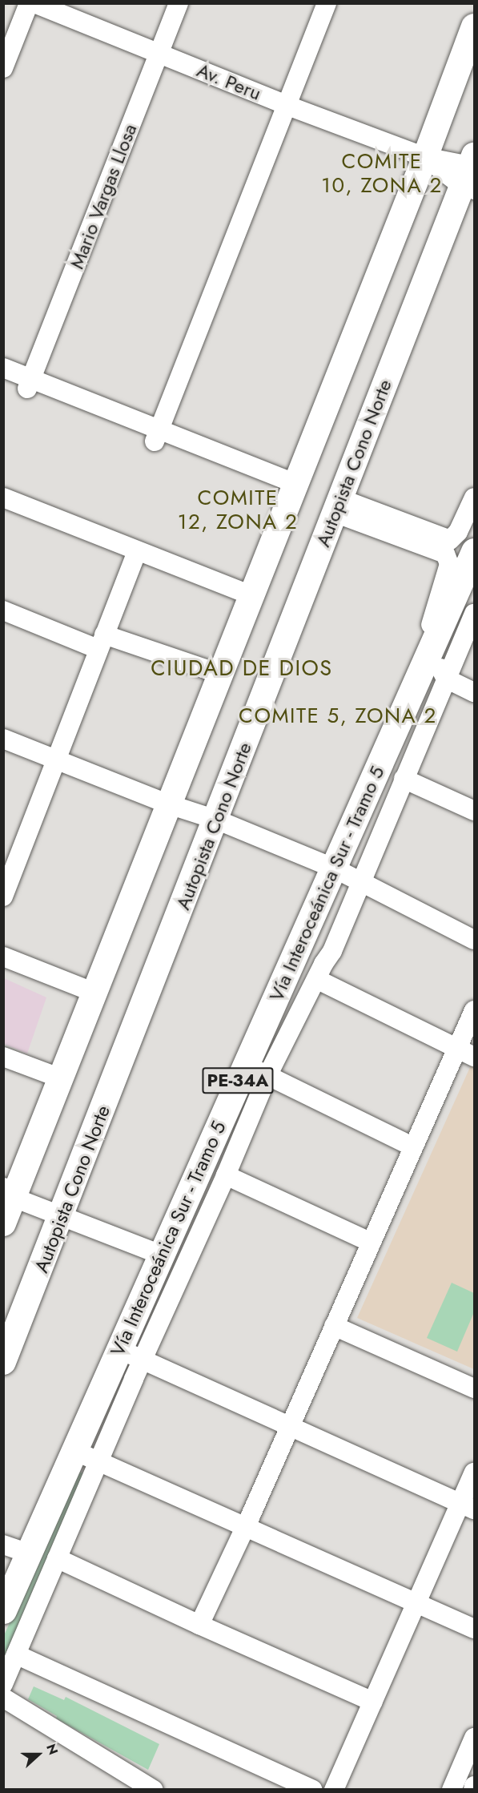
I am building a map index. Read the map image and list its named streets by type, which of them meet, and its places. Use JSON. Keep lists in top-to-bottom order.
{
  "streets": {
    "highway": ["Vía Interoceánica Sur - Tramo 5", "PE-34A"],
    "main road": ["Autopista Cono Norte"],
    "street": ["Av. Peru", "Mario Vargas Llosa"]
  },
  "crossings": [
    ["Av. Peru", "Mario Vargas Llosa"],
    ["Av. Peru", "Autopista Cono Norte"]
  ],
  "districts": [
    "COMITE 10, ZONA 2",
    "COMITE 12, ZONA 2",
    "CIUDAD DE DIOS",
    "COMITE 5, ZONA 2"
  ],
  "north": "right"
}
